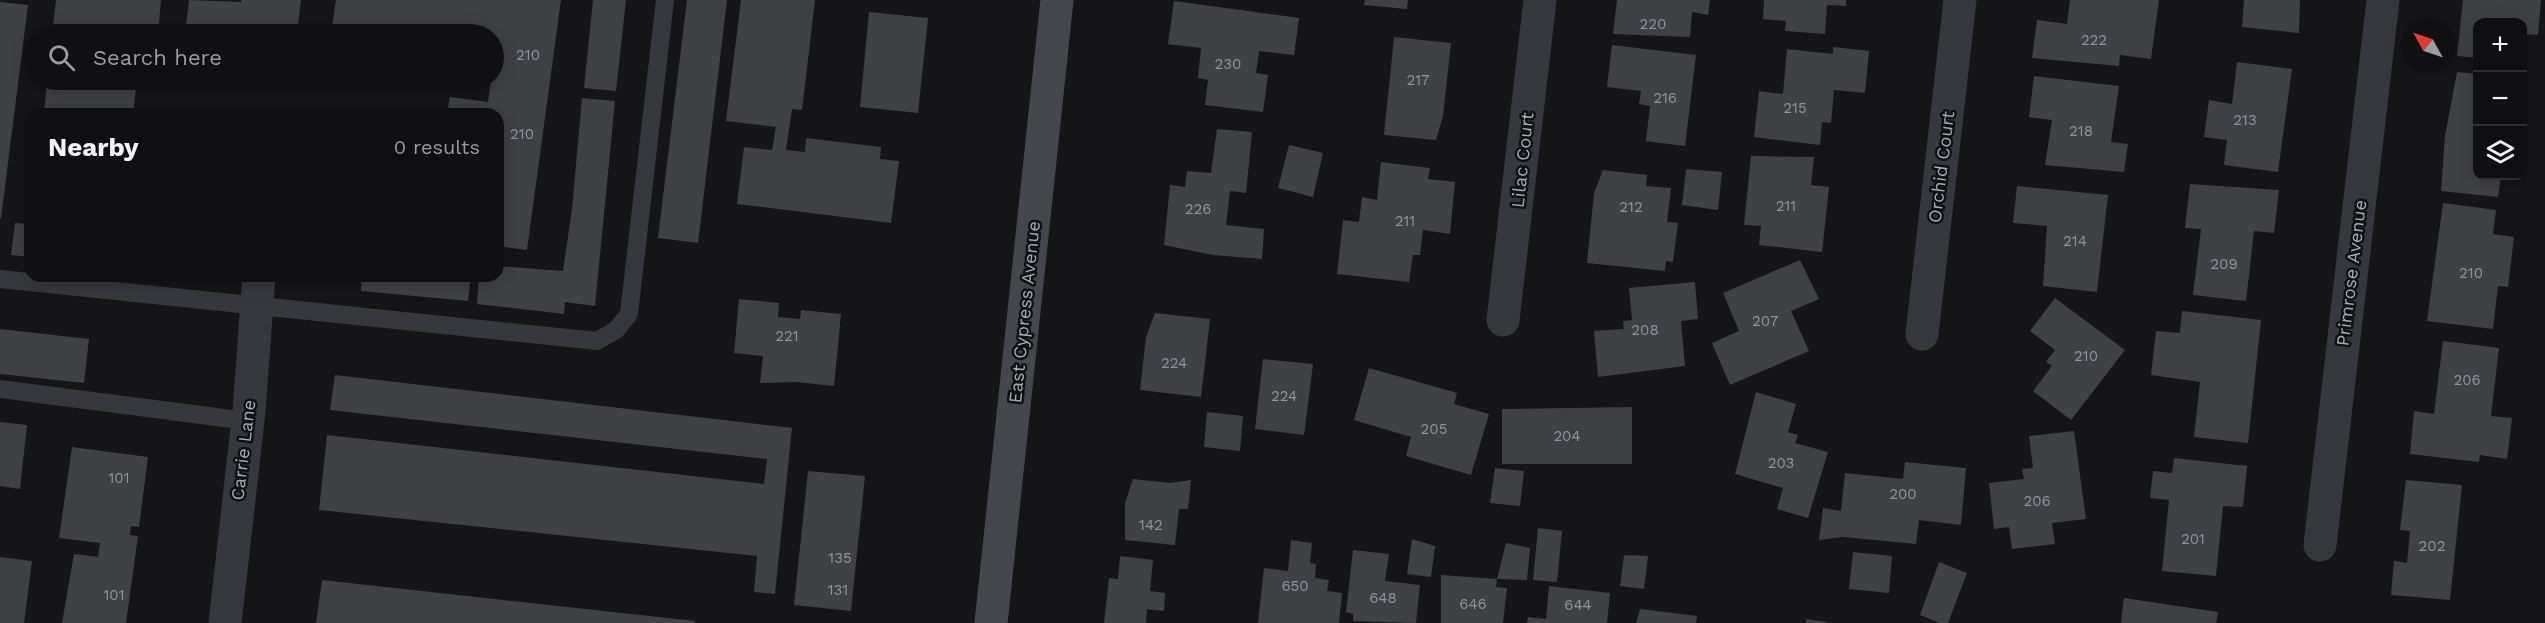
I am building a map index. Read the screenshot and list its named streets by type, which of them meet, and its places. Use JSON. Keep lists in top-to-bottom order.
{
  "streets": {
    "main road": ["East Cypress Avenue"],
    "street": [
      "Lilac Court",
      "Orchid Court",
      "Primrose Avenue",
      "Carrie Lane"
    ]
  },
  "house_numbers": [
    "220",
    "222",
    "210",
    "230",
    "217",
    "216",
    "215",
    "213",
    "218",
    "210",
    "211",
    "212",
    "226",
    "211",
    "214",
    "209",
    "210",
    "207",
    "208",
    "221",
    "210",
    "224",
    "206",
    "224",
    "205",
    "204",
    "203",
    "101",
    "200",
    "206",
    "142",
    "201",
    "202",
    "135",
    "650",
    "131",
    "101",
    "648",
    "646",
    "644"
  ],
  "north": "top left",
  "page": {
    "map_buttons": ["+", "−"],
    "search": "Search here",
    "heading": ["Nearby", "0 results"]
  }
}
